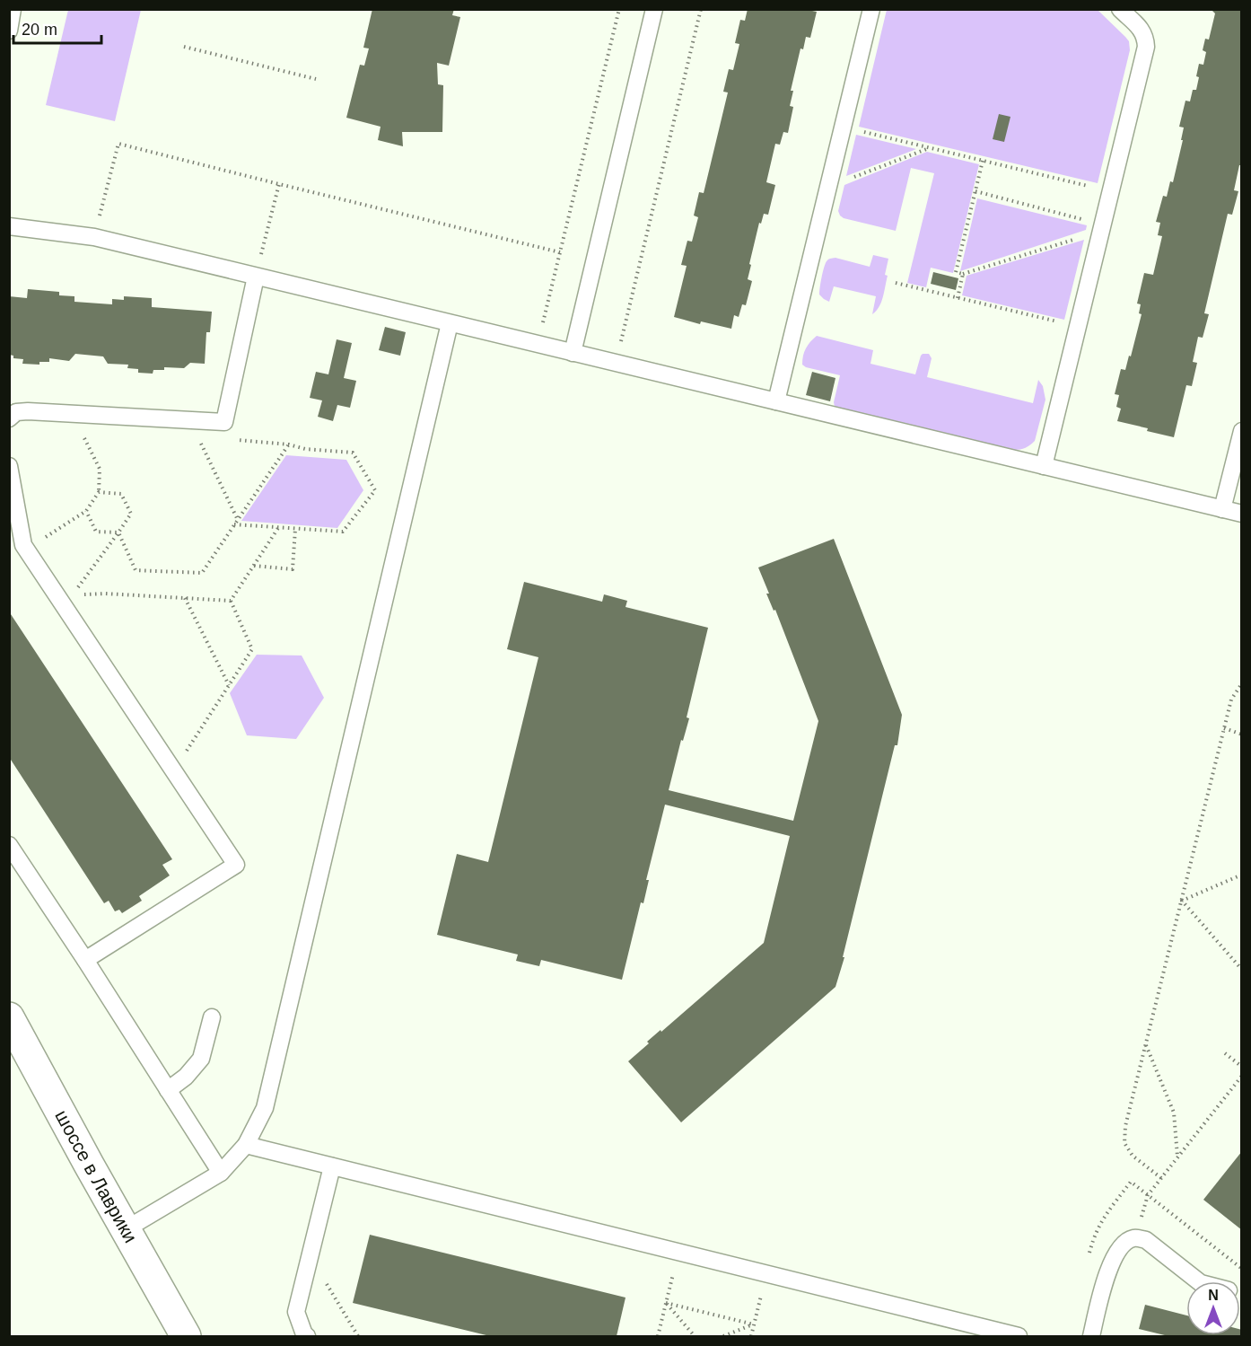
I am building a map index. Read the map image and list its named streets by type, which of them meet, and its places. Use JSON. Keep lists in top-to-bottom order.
{
  "streets": {
    "street": ["шоссе в Лаврики"]
  },
  "scale_bar": "20 m",
  "north": "top"
}
